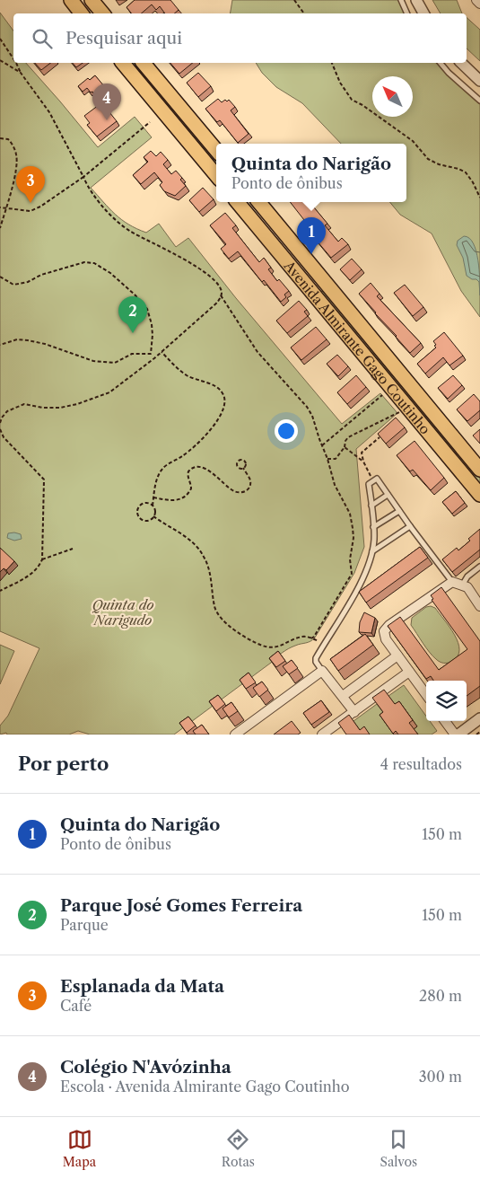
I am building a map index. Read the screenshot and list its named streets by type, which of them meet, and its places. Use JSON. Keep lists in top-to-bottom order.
{
  "streets": {
    "main road": ["Avenida Almirante Gago Coutinho"]
  },
  "parks": ["Quinta do Narigudo"],
  "north": "top left",
  "page": {
    "search": "Pesquisar aqui",
    "pins": [
      "4",
      "3",
      "1",
      "2"
    ],
    "popup": ["Quinta do Narigão", "Ponto de ônibus"],
    "heading": ["Por perto", "4 resultados"],
    "list": [
      {
        "mark": "1",
        "name": "Quinta do Narigão",
        "note": "Ponto de ônibus",
        "value": "150 m"
      },
      {
        "mark": "2",
        "name": "Parque José Gomes Ferreira",
        "note": "Parque",
        "value": "150 m"
      },
      {
        "mark": "3",
        "name": "Esplanada da Mata",
        "note": "Café",
        "value": "280 m"
      },
      {
        "mark": "4",
        "name": "Colégio N'Avózinha",
        "note": "Escola · Avenida Almirante Gago Coutinho",
        "value": "300 m"
      }
    ],
    "nav": ["Mapa", "Rotas", "Salvos"]
  }
}
